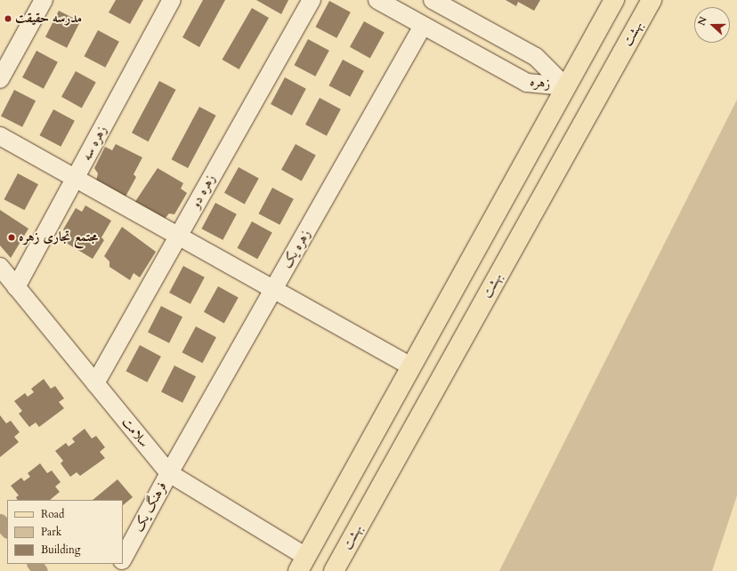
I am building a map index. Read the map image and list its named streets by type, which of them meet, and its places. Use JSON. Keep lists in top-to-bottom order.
{
  "streets": {
    "main road": ["بهشت"],
    "street": [
      "زهره",
      "زهره سه",
      "زهره دو",
      "زهره یک",
      "سلامت",
      "فرهنگ یک"
    ]
  },
  "crossings": [
    ["زهره", "زهره یک"],
    ["زهره سه", "سلامت"],
    ["زهره دو", "سلامت"],
    ["زهره یک", "سلامت"],
    ["زهره یک", "فرهنگ یک"],
    ["سلامت", "فرهنگ یک"]
  ],
  "places": ["مدرسه حقیقت", "مجتمع تجاری زهره"],
  "legend": ["Road", "Park", "Building"],
  "north": "left"
}
